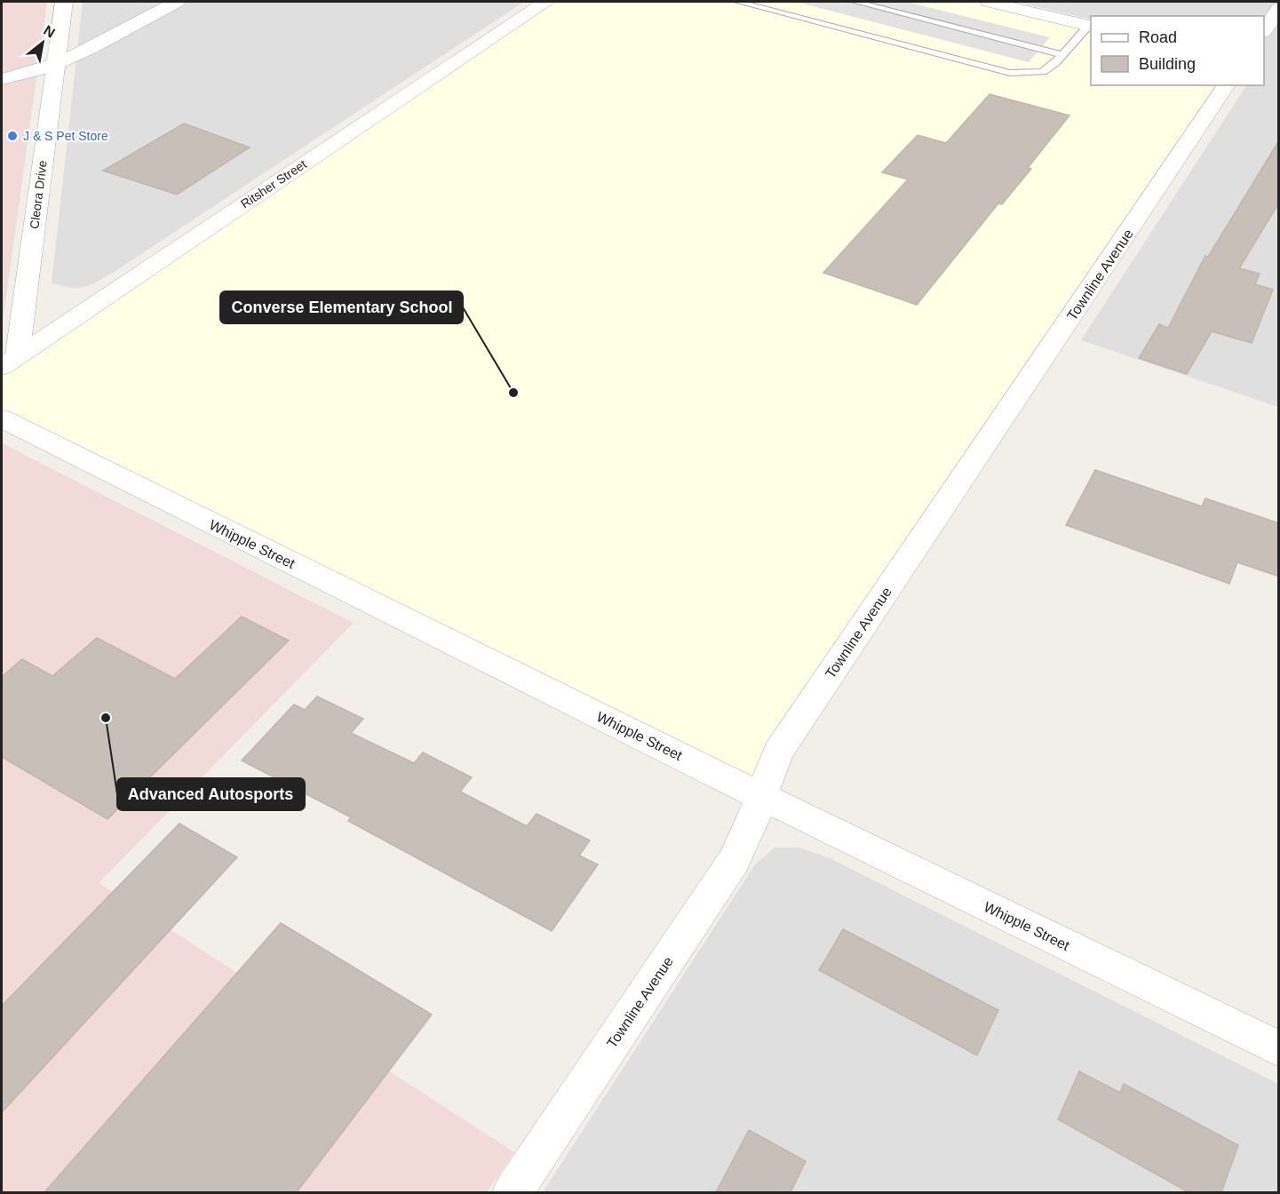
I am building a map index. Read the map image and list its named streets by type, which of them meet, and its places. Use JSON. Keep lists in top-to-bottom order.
{
  "streets": {
    "street": [
      "Ritsher Street",
      "Cleora Drive",
      "Townline Avenue",
      "Whipple Street"
    ]
  },
  "crossings": [
    ["Ritsher Street", "Cleora Drive"],
    ["Townline Avenue", "Whipple Street"]
  ],
  "places": ["J & S Pet Store", "Converse Elementary School", "Advanced Autosports"],
  "legend": ["Road", "Building"],
  "north": "top right"
}
